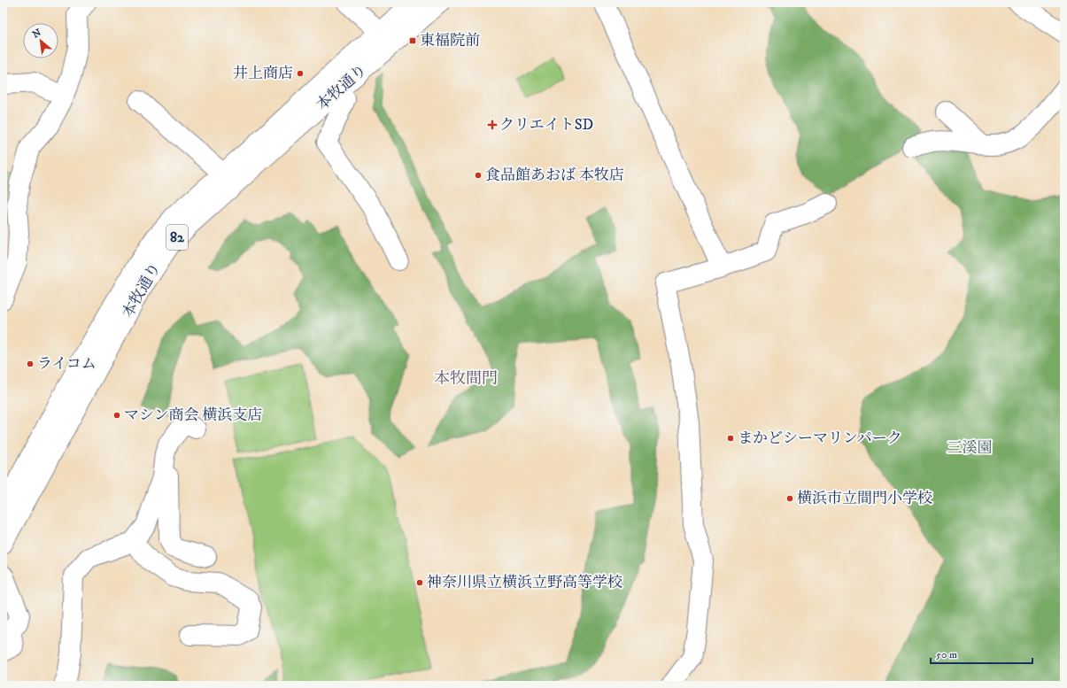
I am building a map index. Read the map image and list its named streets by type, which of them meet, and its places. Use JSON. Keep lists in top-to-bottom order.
{
  "streets": {
    "street": ["本牧通り", "82"]
  },
  "districts": ["本牧間門"],
  "parks": ["三溪園"],
  "places": {
    "transit": ["東福院前"],
    "other": [
      "井上商店",
      "食品館あおば 本牧店",
      "ライコム",
      "マシン商会 横浜支店",
      "まかどシーマリンパーク",
      "横浜市立間門小学校",
      "神奈川県立横浜立野高等学校"
    ],
    "health": ["クリエイトSD"]
  },
  "scale_bar": "50 m",
  "north": "top left"
}
